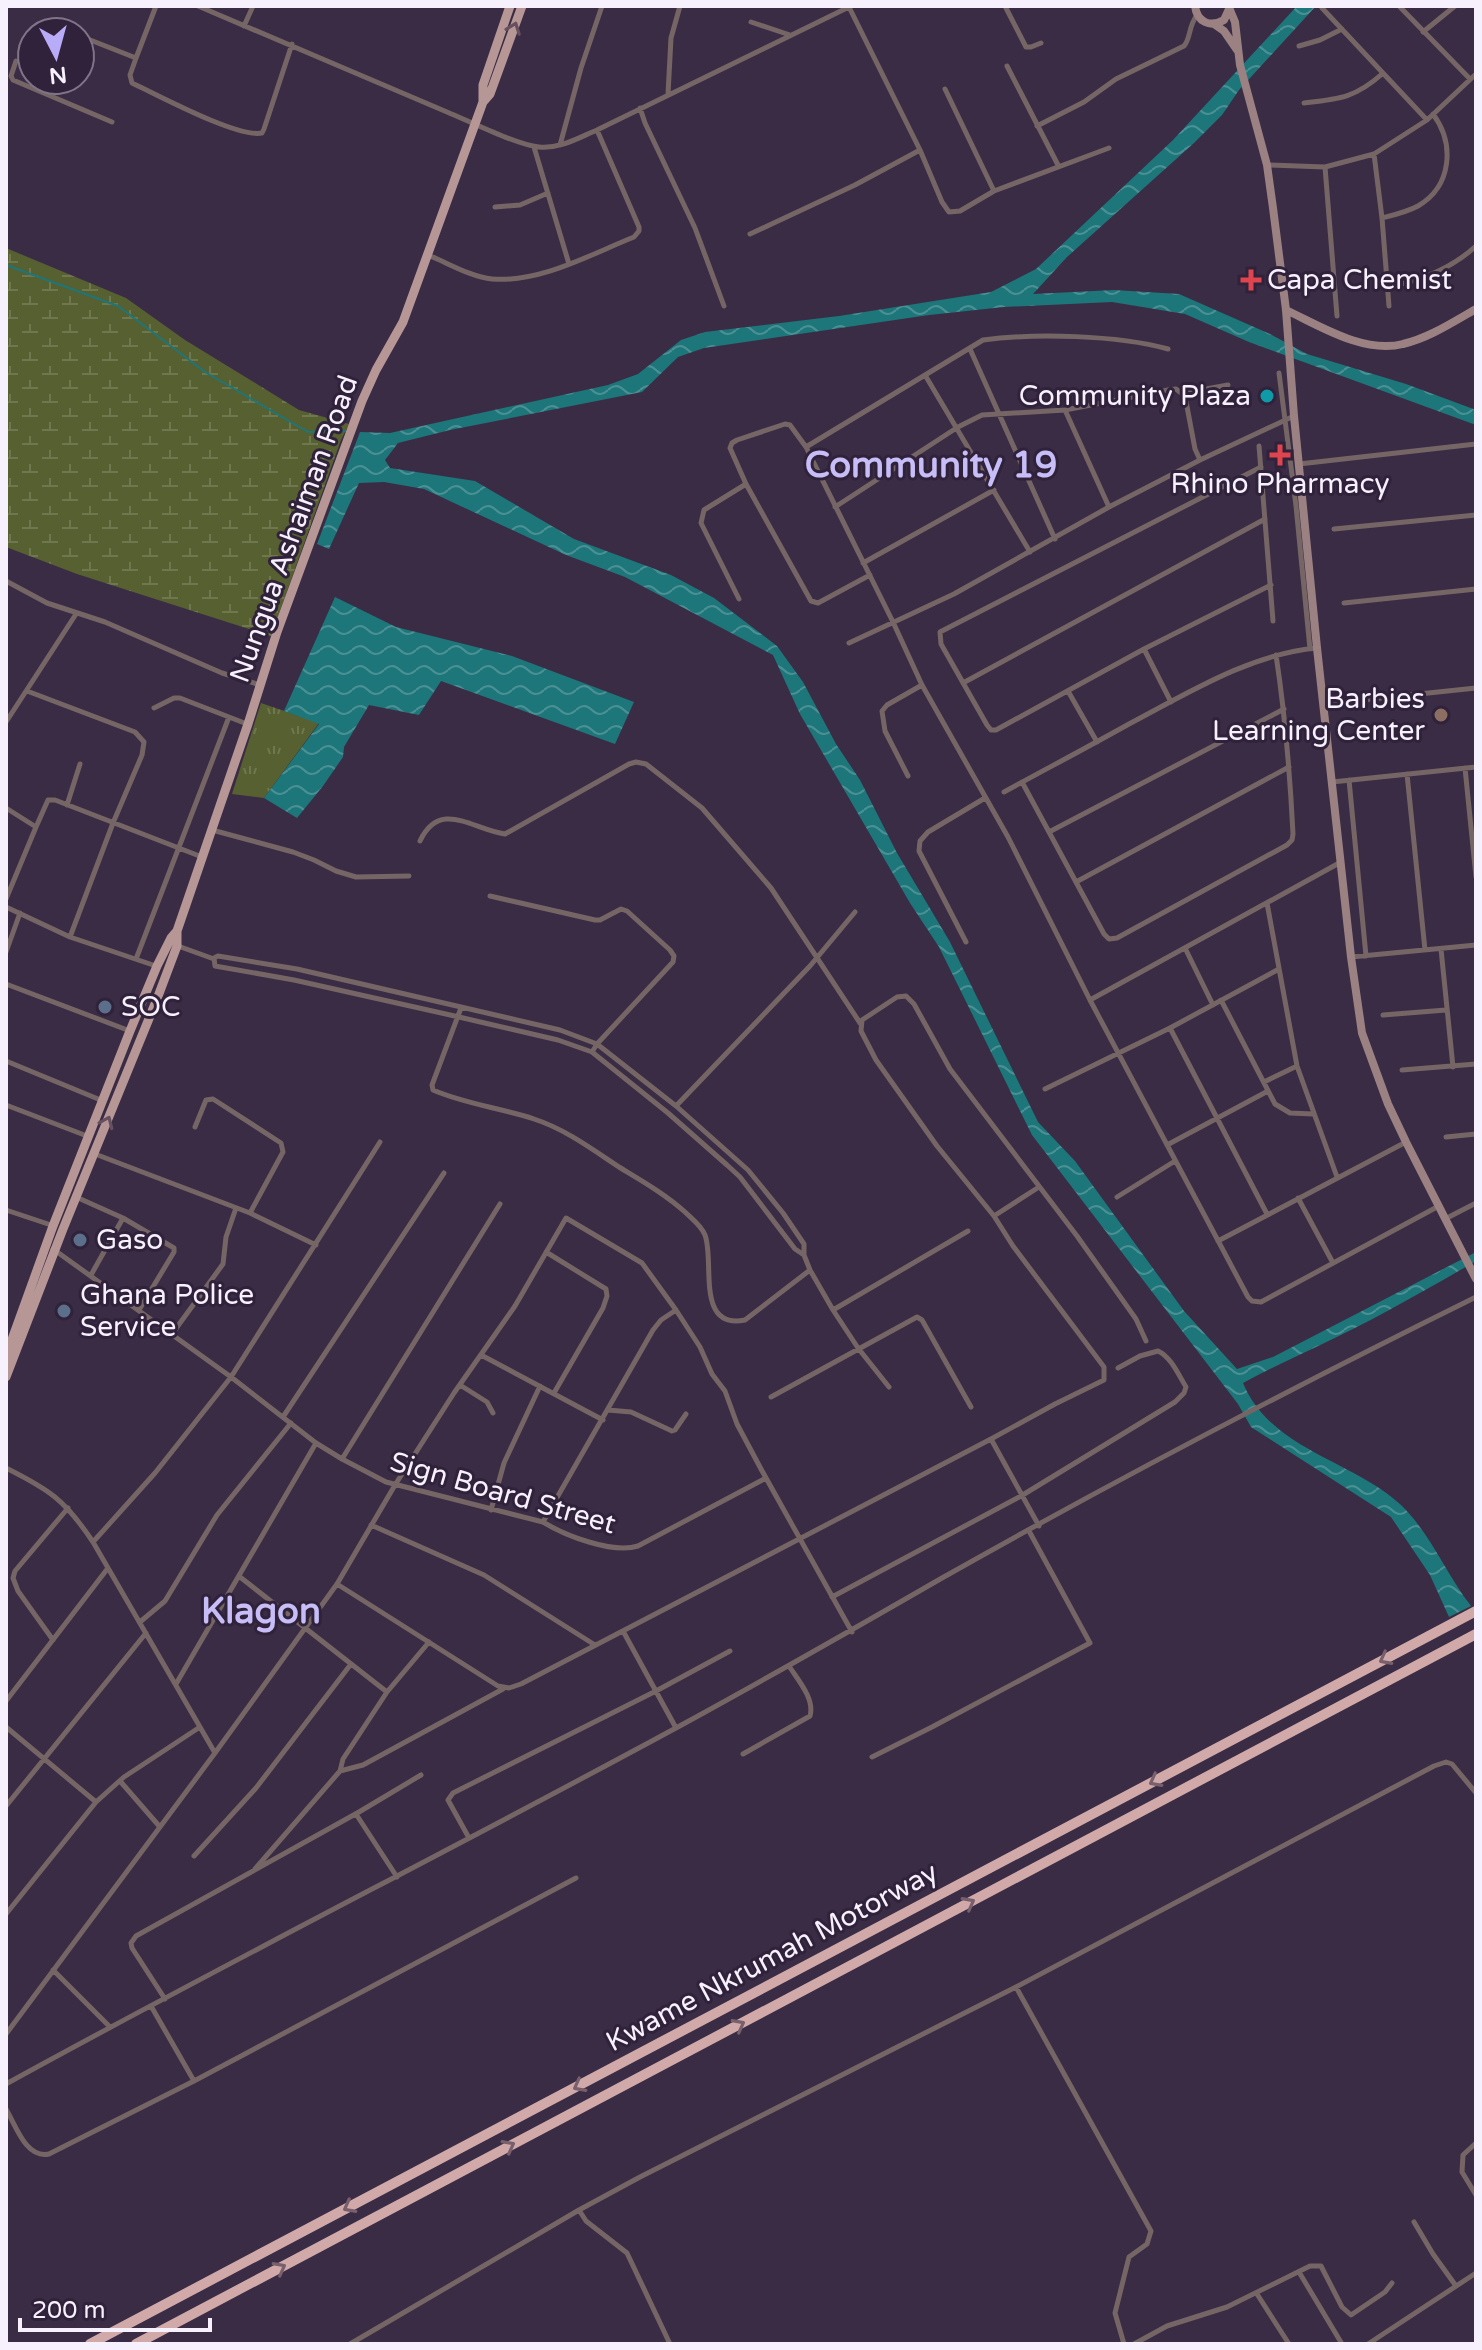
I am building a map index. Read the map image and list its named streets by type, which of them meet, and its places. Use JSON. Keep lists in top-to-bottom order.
{
  "streets": {
    "highway": ["Kwame Nkrumah Motorway"],
    "main road": ["Nungua Ashaiman Road"],
    "street": ["Sign Board Street"]
  },
  "crossings": [
    ["Nungua Ashaiman Road", "Sign Board Street"]
  ],
  "districts": ["Community 19", "Klagon"],
  "places": {
    "health": ["Capa Chemist", "Rhino Pharmacy"],
    "other": [
      "Community Plaza",
      "Barbies Learning Center",
      "SOC",
      "Gaso",
      "Ghana Police Service"
    ]
  },
  "scale_bar": "200 m",
  "north": "bottom"
}
